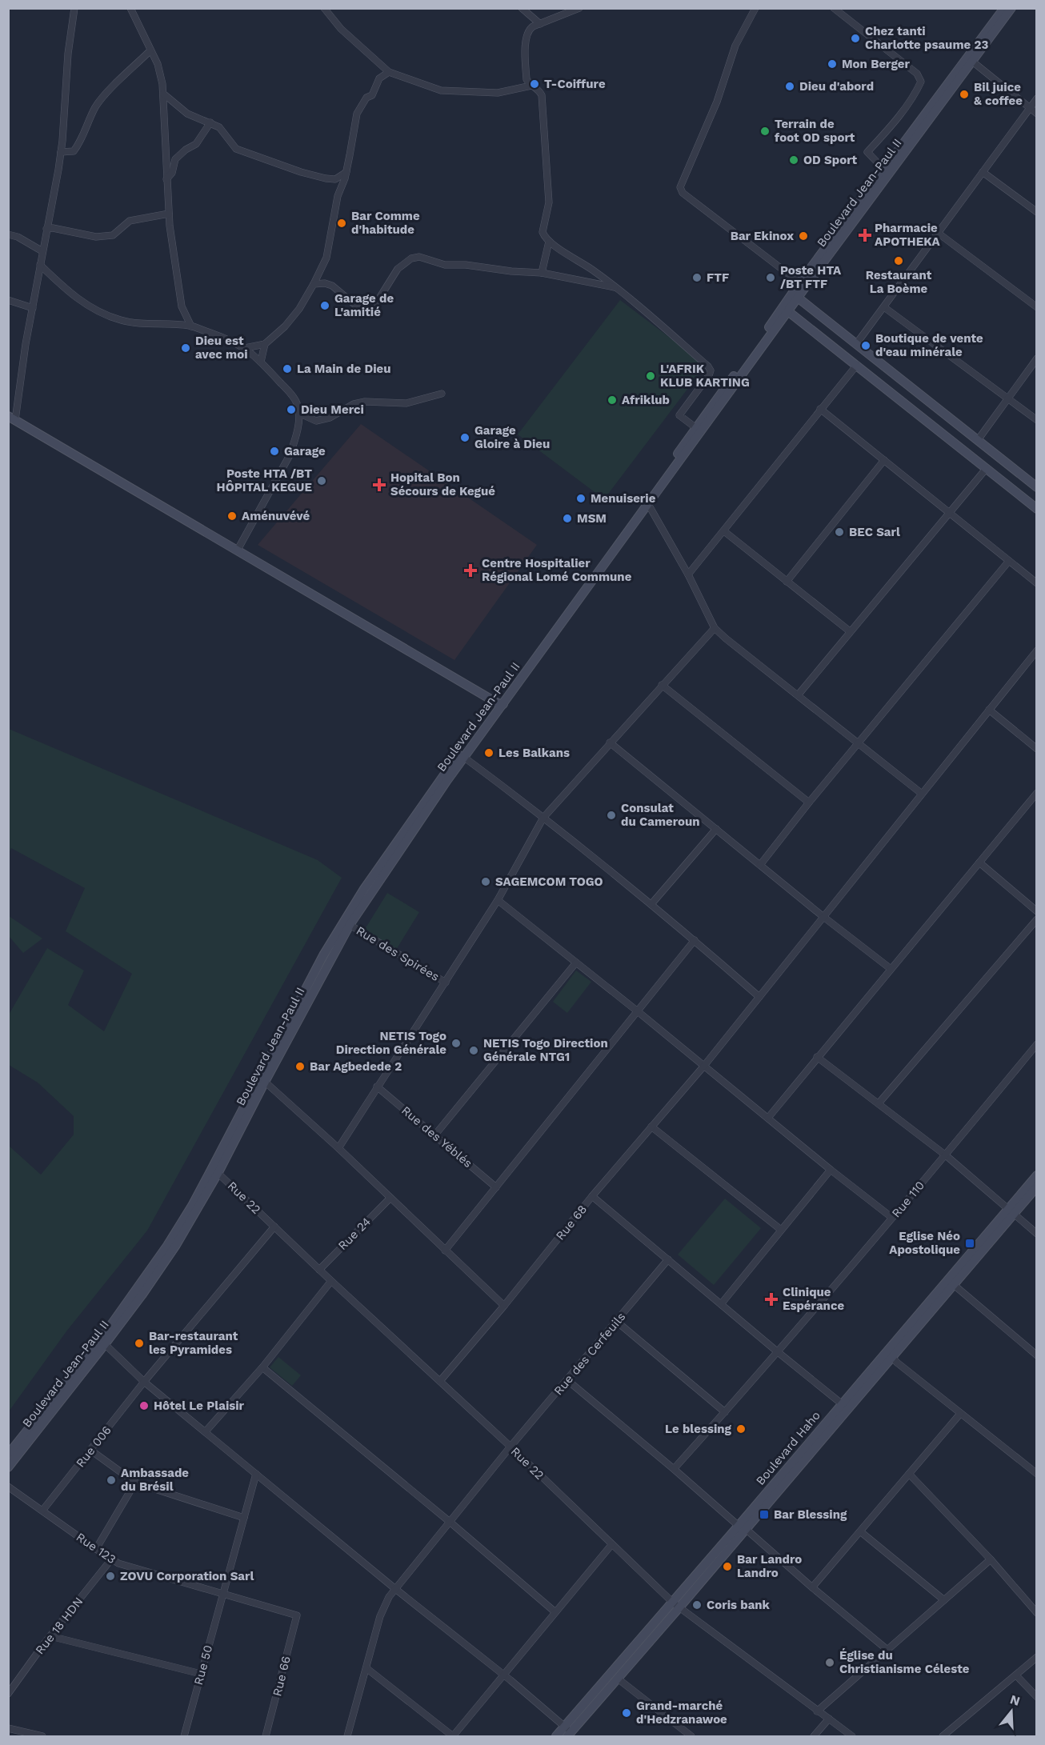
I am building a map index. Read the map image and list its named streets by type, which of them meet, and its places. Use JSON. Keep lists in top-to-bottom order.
{
  "streets": {
    "main road": ["Boulevard Jean-Paul II", "Boulevard Haho"],
    "street": [
      "Rue des Spirées",
      "Rue des Yéblés",
      "Rue 22",
      "Rue 110",
      "Rue 68",
      "Rue 24",
      "Rue des Cerfeuils",
      "Rue 006",
      "Rue 123",
      "Rue 18 HDN",
      "Rue 50",
      "Rue 66"
    ]
  },
  "crossings": [
    ["Boulevard Jean-Paul II", "Rue des Spirées"],
    ["Boulevard Jean-Paul II", "Rue 22"],
    ["Rue 22", "Rue 68"],
    ["Rue 22", "Rue 24"],
    ["Rue 22", "Rue des Cerfeuils"],
    ["Rue 22", "Rue 006"],
    ["Rue 22", "Boulevard Haho"],
    ["Rue 006", "Rue 123"],
    ["Rue 123", "Rue 18 HDN"],
    ["Rue 123", "Rue 50"],
    ["Rue 123", "Rue 66"]
  ],
  "places": {
    "other": [
      "Chez tanti Charlotte psaume 23",
      "Mon Berger",
      "T-Coiffure",
      "Dieu d'abord",
      "Bil juice & coffee",
      "Terrain de foot OD sport",
      "OD Sport",
      "Bar Comme d'habitude",
      "Bar Ekinox",
      "Restaurant La Boème",
      "FTF",
      "Poste HTA /BT FTF",
      "Garage de L'amitié",
      "Boutique de vente d'eau minérale",
      "Dieu est avec moi",
      "La Main de Dieu",
      "L'AFRIK KLUB KARTING",
      "Afriklub",
      "Dieu Merci",
      "Garage Gloire à Dieu",
      "Garage",
      "Poste HTA /BT HÔPITAL KEGUE",
      "Menuiserie",
      "Aménuvévé",
      "MSM",
      "BEC Sarl",
      "Les Balkans",
      "Consulat du Cameroun",
      "SAGEMCOM TOGO",
      "NETIS Togo Direction Générale",
      "NETIS Togo Direction Générale NTG1",
      "Bar Agbedede 2",
      "Bar-restaurant les Pyramides",
      "Hôtel Le Plaisir",
      "Le blessing",
      "Ambassade du Brésil",
      "Bar Landro Landro",
      "ZOVU Corporation Sarl",
      "Coris bank",
      "Église du Christianisme Céleste",
      "Grand-marché d'Hedzranawoe"
    ],
    "health": [
      "Pharmacie APOTHEKA",
      "Hopital Bon Sécours de Kegué",
      "Centre Hospitalier Régional Lomé Commune",
      "Clinique Espérance"
    ],
    "transit": ["Eglise Néo Apostolique", "Bar Blessing"]
  },
  "north": "top"
}
